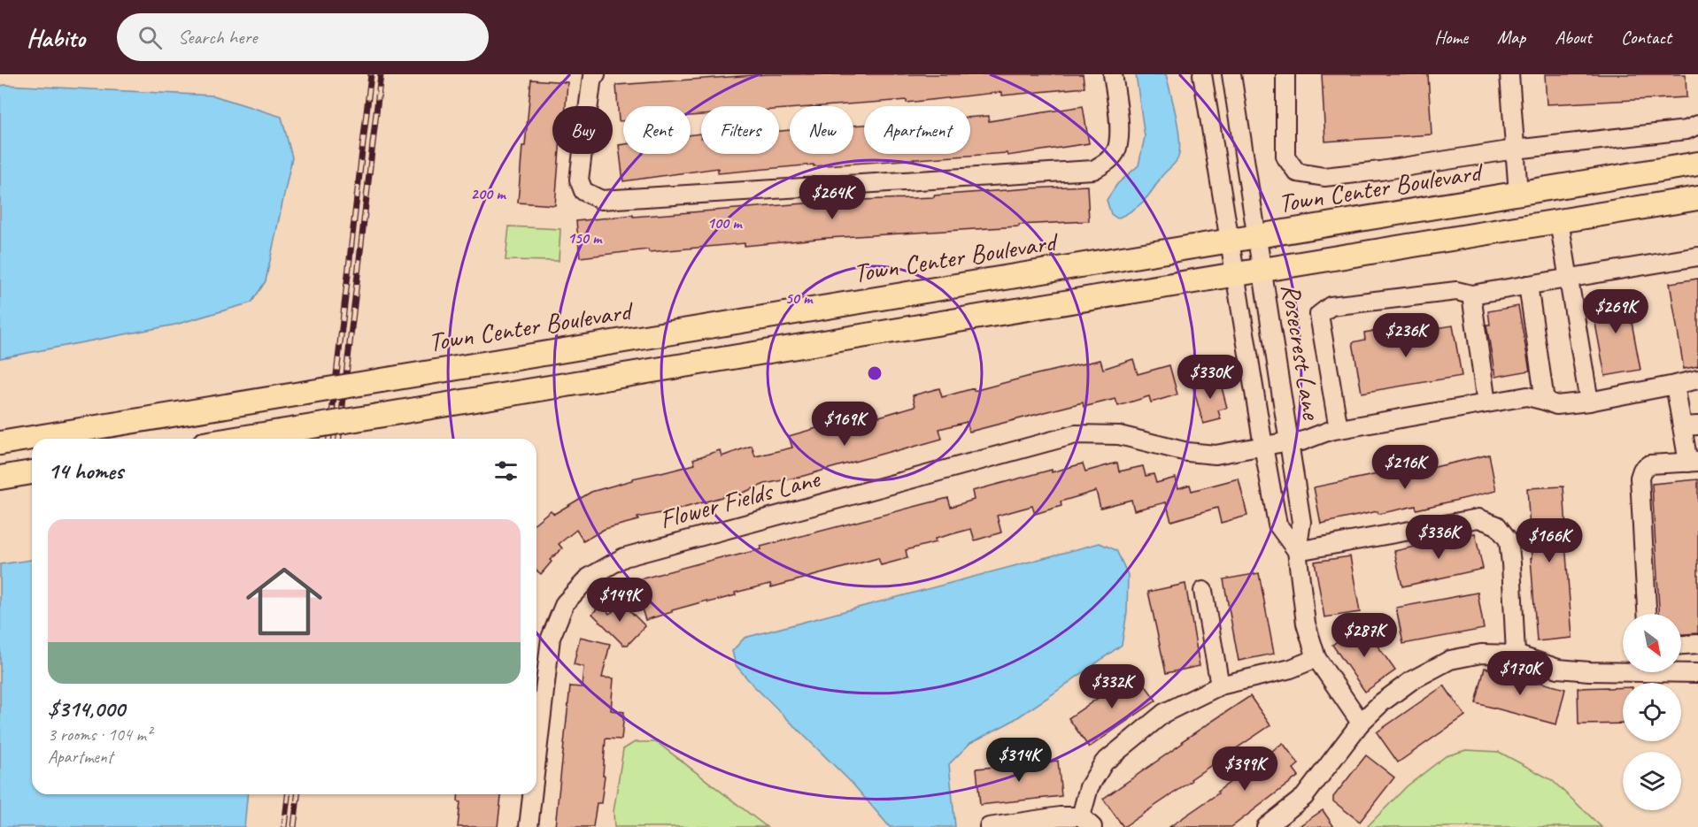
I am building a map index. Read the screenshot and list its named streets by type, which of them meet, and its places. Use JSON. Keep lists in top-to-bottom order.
{
  "streets": {
    "main road": ["Town Center Boulevard"],
    "street": ["Rosecrest Lane", "Flower Fields Lane"]
  },
  "crossings": [
    ["Town Center Boulevard", "Rosecrest Lane"],
    ["Rosecrest Lane", "Flower Fields Lane"]
  ],
  "north": "bottom right",
  "page": {
    "header": "Habito",
    "search": "Search here",
    "nav": [
      "Home",
      "Map",
      "About",
      "Contact"
    ],
    "chip": [
      "Buy",
      "Rent",
      "Filters",
      "New",
      "Apartment"
    ],
    "price": [
      "$264K",
      "$269K",
      "$236K",
      "$330K",
      "$169K",
      "$216K",
      "$336K",
      "$166K",
      "$149K",
      "$287K",
      "$170K",
      "$332K",
      "$314K",
      "$399K"
    ],
    "heading": "14 homes",
    "list": [
      {
        "name": "$314,000",
        "note": "3 rooms · 104 m² · Apartment"
      }
    ]
  },
  "rings": [
    "200 m",
    "100 m",
    "150 m",
    "50 m"
  ]
}
